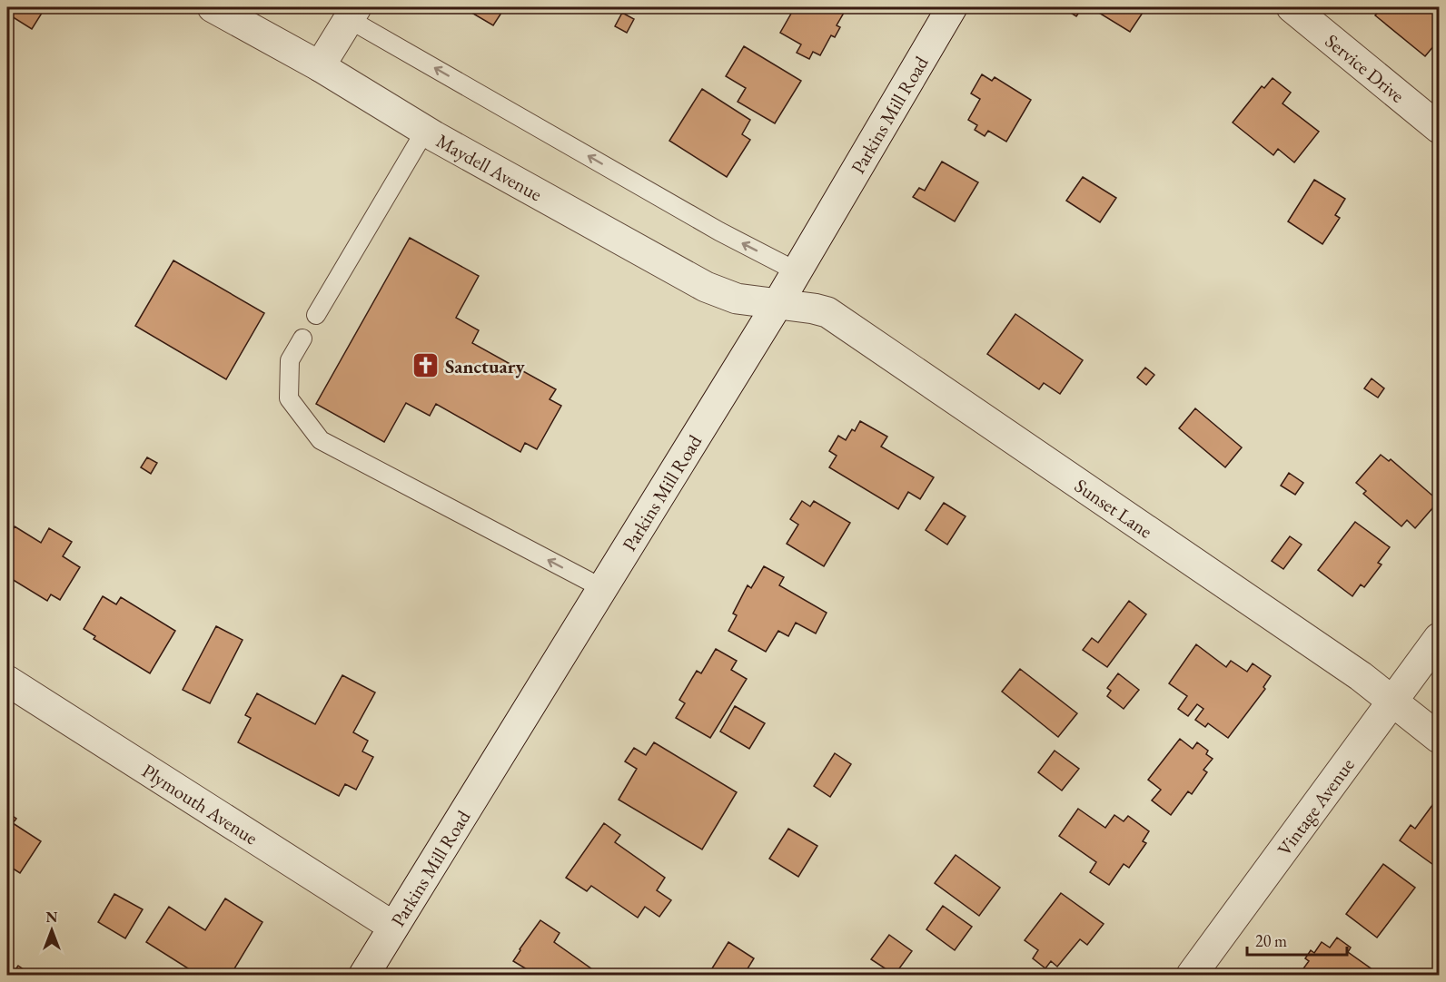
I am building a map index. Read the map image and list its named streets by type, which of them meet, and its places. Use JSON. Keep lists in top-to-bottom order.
{
  "streets": {
    "street": [
      "Service Drive",
      "Parkins Mill Road",
      "Maydell Avenue",
      "Sunset Lane",
      "Plymouth Avenue",
      "Vintage Avenue"
    ]
  },
  "crossings": [
    ["Parkins Mill Road", "Maydell Avenue"],
    ["Parkins Mill Road", "Sunset Lane"],
    ["Parkins Mill Road", "Plymouth Avenue"],
    ["Maydell Avenue", "Sunset Lane"],
    ["Sunset Lane", "Vintage Avenue"]
  ],
  "places": {
    "church": ["Sanctuary"]
  },
  "scale_bar": "20 m",
  "north": "top"
}
